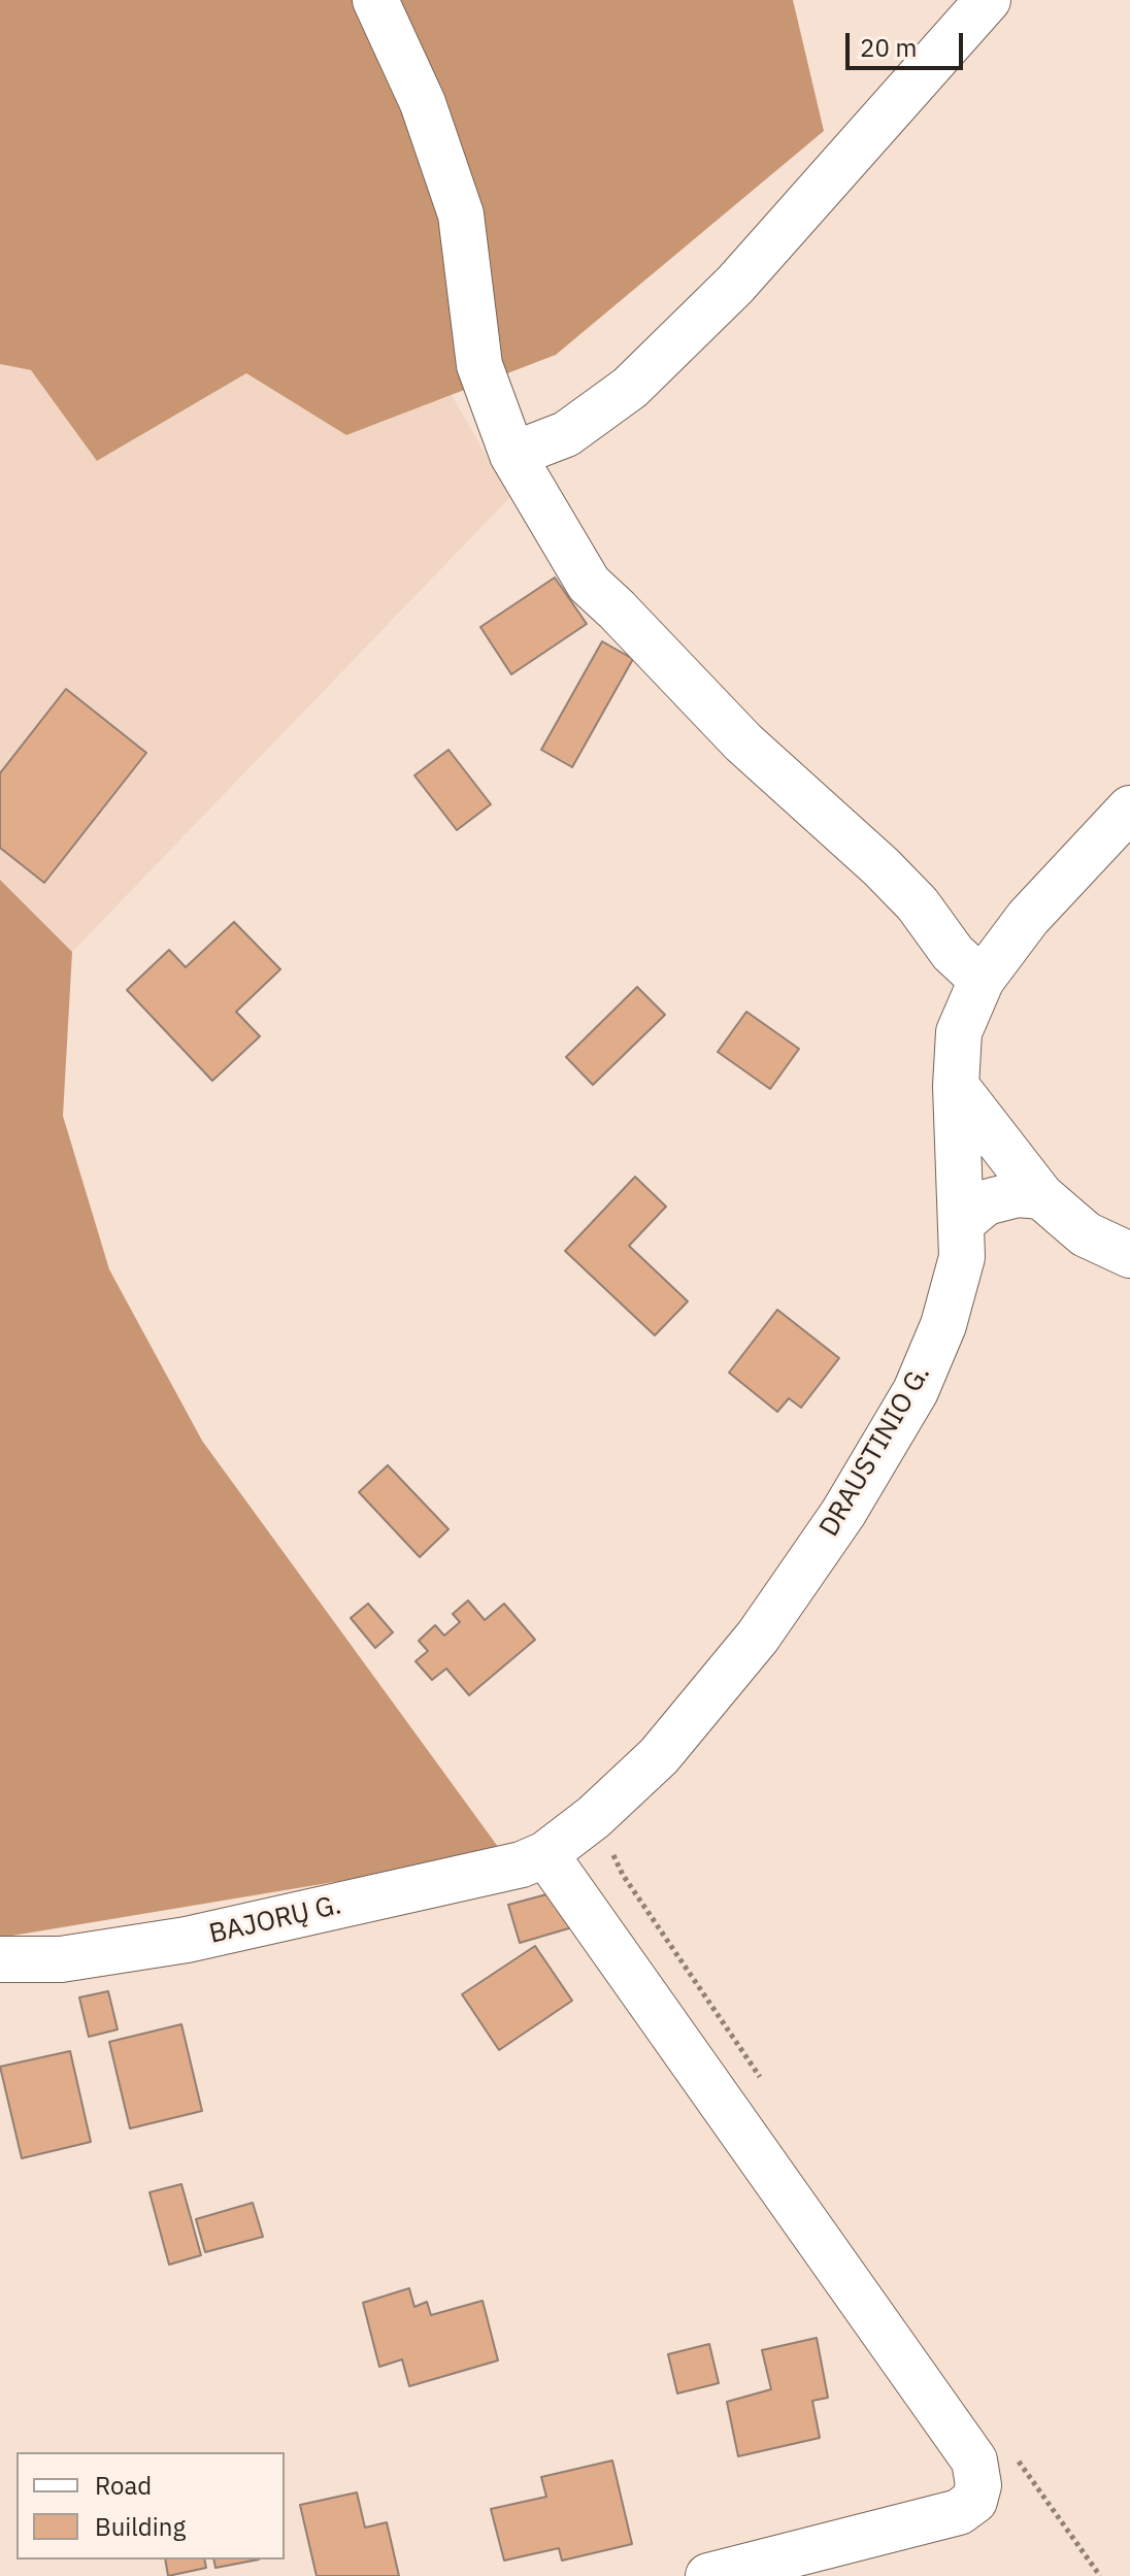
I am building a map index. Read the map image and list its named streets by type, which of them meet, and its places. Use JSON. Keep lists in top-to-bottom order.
{
  "streets": {
    "street": ["DRAUSTINIO G.", "BAJORŲ G."]
  },
  "crossings": [
    ["DRAUSTINIO G.", "BAJORŲ G."]
  ],
  "legend": ["Road", "Building"],
  "scale_bar": "20 m"
}
